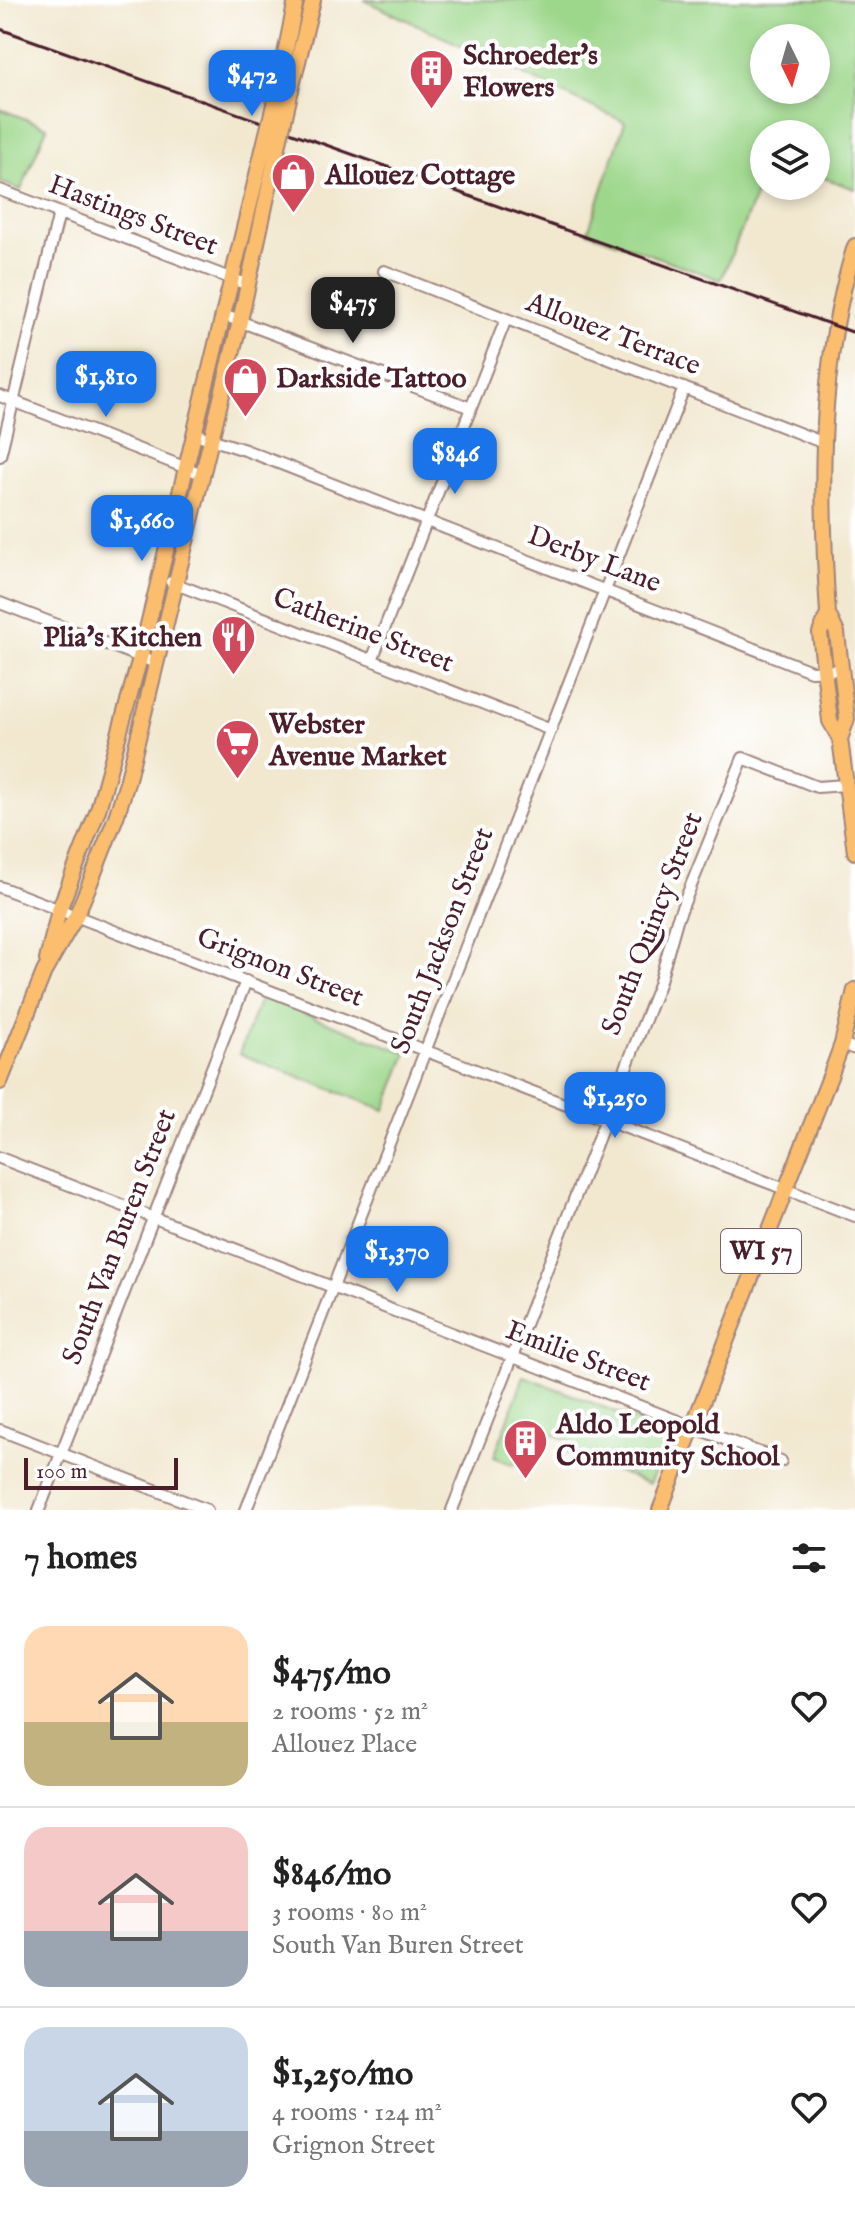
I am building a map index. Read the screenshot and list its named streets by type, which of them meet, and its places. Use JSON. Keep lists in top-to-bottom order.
{
  "streets": {
    "main road": ["WI 57"],
    "street": [
      "Hastings Street",
      "Allouez Terrace",
      "Derby Lane",
      "Catherine Street",
      "South Quincy Street",
      "South Jackson Street",
      "Grignon Street",
      "South Van Buren Street",
      "Emilie Street"
    ]
  },
  "crossings": [
    ["Allouez Terrace", "South Jackson Street"],
    ["Derby Lane", "South Jackson Street"],
    ["Catherine Street", "South Jackson Street"],
    ["South Quincy Street", "Grignon Street"],
    ["South Quincy Street", "Emilie Street"],
    ["South Jackson Street", "Grignon Street"],
    ["South Jackson Street", "Emilie Street"],
    ["Grignon Street", "South Van Buren Street"],
    ["Grignon Street", "WI 57"],
    ["South Van Buren Street", "Emilie Street"],
    ["WI 57", "Emilie Street"]
  ],
  "places": {
    "building": ["Schroeder's Flowers", "Aldo Leopold Community School"],
    "shop": ["Allouez Cottage", "Darkside Tattoo"],
    "restaurant": ["Plia's Kitchen"],
    "supermarket": ["Webster Avenue Market"]
  },
  "scale_bar": "100 m",
  "north": "bottom",
  "page": {
    "price": [
      "$472",
      "$475",
      "$1,810",
      "$846",
      "$1,660",
      "$1,250",
      "$1,370"
    ],
    "scale": "100 m",
    "heading": "7 homes",
    "list": [
      {
        "name": "$475/mo",
        "note": "2 rooms · 52 m² · Allouez Place"
      },
      {
        "name": "$846/mo",
        "note": "3 rooms · 80 m² · South Van Buren Street"
      },
      {
        "name": "$1,250/mo",
        "note": "4 rooms · 124 m² · Grignon Street"
      }
    ]
  }
}
